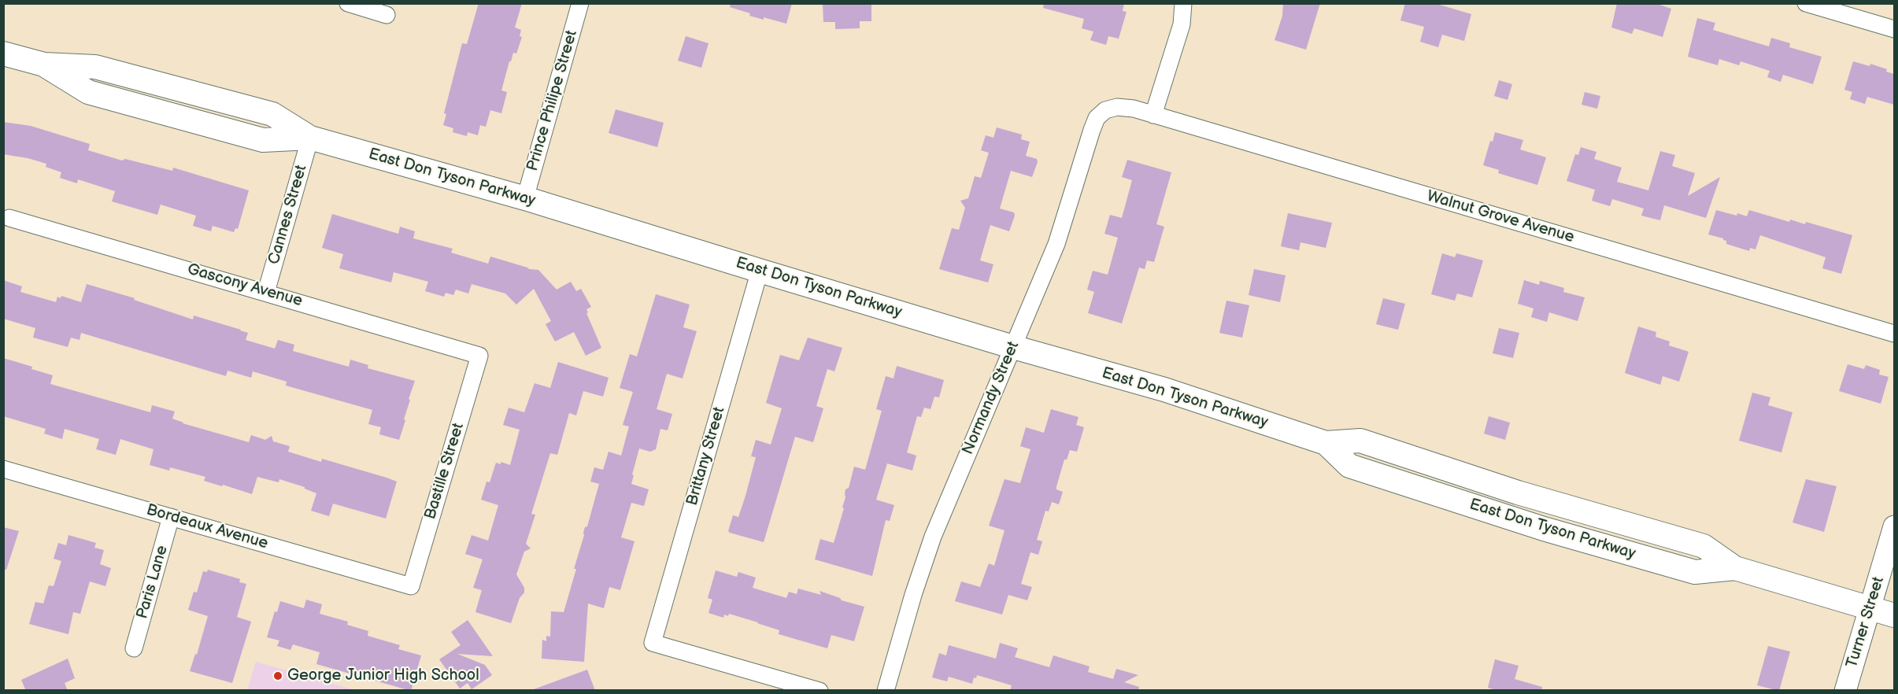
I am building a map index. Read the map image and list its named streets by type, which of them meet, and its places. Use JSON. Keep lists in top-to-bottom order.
{
  "streets": {
    "main road": ["East Don Tyson Parkway"],
    "street": [
      "Prince Philipe Street",
      "Cannes Street",
      "Walnut Grove Avenue",
      "Gascony Avenue",
      "Normandy Street",
      "Brittany Street",
      "Bastille Street",
      "Bordeaux Avenue",
      "Paris Lane",
      "Turner Street"
    ]
  },
  "crossings": [
    ["Prince Philipe Street", "East Don Tyson Parkway"],
    ["East Don Tyson Parkway", "Cannes Street"],
    ["East Don Tyson Parkway", "Normandy Street"],
    ["East Don Tyson Parkway", "Brittany Street"],
    ["East Don Tyson Parkway", "Turner Street"],
    ["Cannes Street", "Gascony Avenue"],
    ["Walnut Grove Avenue", "Normandy Street"],
    ["Gascony Avenue", "Bastille Street"],
    ["Bastille Street", "Bordeaux Avenue"],
    ["Bordeaux Avenue", "Paris Lane"]
  ],
  "places": ["George Junior High School"]
}
